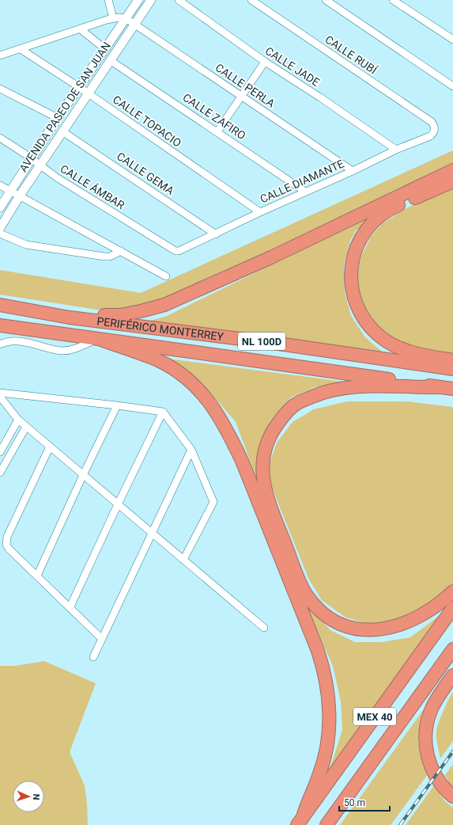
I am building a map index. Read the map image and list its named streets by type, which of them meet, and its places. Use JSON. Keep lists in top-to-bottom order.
{
  "streets": {
    "highway": ["PERIFÉRICO MONTERREY", "NL 100D", "MEX 40"],
    "street": [
      "CALLE RUBÍ",
      "CALLE JADE",
      "CALLE PERLA",
      "AVENIDA PASEO DE SAN JUAN",
      "CALLE ZAFIRO",
      "CALLE TOPACIO",
      "CALLE GEMA",
      "CALLE DIAMANTE",
      "CALLE ÁMBAR"
    ]
  },
  "crossings": [
    ["CALLE RUBÍ", "CALLE DIAMANTE"],
    ["CALLE JADE", "CALLE DIAMANTE"],
    ["CALLE PERLA", "AVENIDA PASEO DE SAN JUAN"],
    ["CALLE PERLA", "CALLE DIAMANTE"],
    ["AVENIDA PASEO DE SAN JUAN", "CALLE ZAFIRO"],
    ["AVENIDA PASEO DE SAN JUAN", "CALLE TOPACIO"],
    ["AVENIDA PASEO DE SAN JUAN", "CALLE GEMA"],
    ["AVENIDA PASEO DE SAN JUAN", "CALLE ÁMBAR"],
    ["CALLE ZAFIRO", "CALLE DIAMANTE"],
    ["CALLE TOPACIO", "CALLE DIAMANTE"],
    ["CALLE GEMA", "CALLE DIAMANTE"],
    ["CALLE DIAMANTE", "CALLE ÁMBAR"]
  ],
  "scale_bar": "50 m",
  "north": "right"
}
